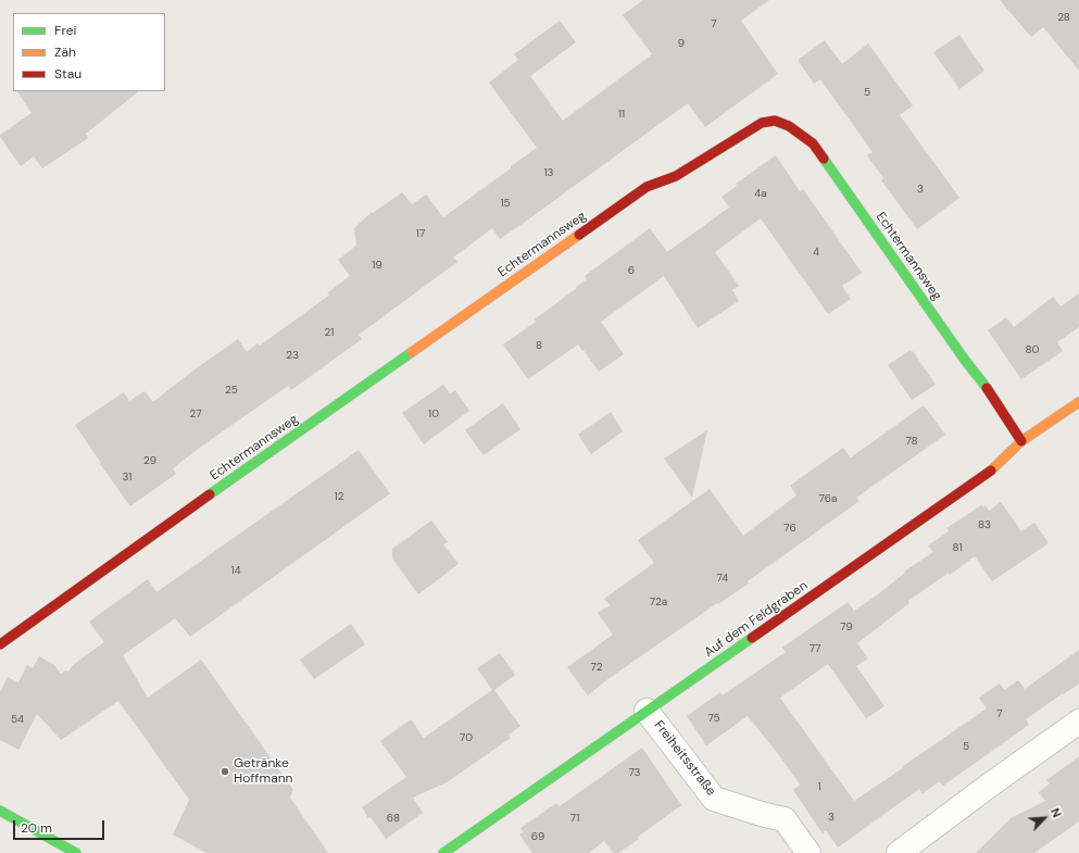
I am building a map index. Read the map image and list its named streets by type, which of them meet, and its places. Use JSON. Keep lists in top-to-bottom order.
{
  "streets": {
    "street": ["Echtermannsweg", "Auf dem Feldgraben", "Freiheitsstraße"]
  },
  "crossings": [
    ["Echtermannsweg", "Auf dem Feldgraben"],
    ["Auf dem Feldgraben", "Freiheitsstraße"]
  ],
  "places": ["Getränke Hoffmann"],
  "house_numbers": [
    "28",
    "7",
    "9",
    "5",
    "11",
    "13",
    "3",
    "4a",
    "15",
    "17",
    "4",
    "19",
    "6",
    "21",
    "8",
    "80",
    "23",
    "25",
    "27",
    "10",
    "78",
    "29",
    "31",
    "12",
    "76a",
    "83",
    "76",
    "81",
    "14",
    "74",
    "72a",
    "79",
    "77",
    "72",
    "7",
    "75",
    "54",
    "70",
    "5",
    "73",
    "1",
    "3",
    "68",
    "71",
    "69"
  ],
  "legend": ["Frei", "Zäh", "Stau"],
  "scale_bar": "20 m",
  "north": "top right"
}
